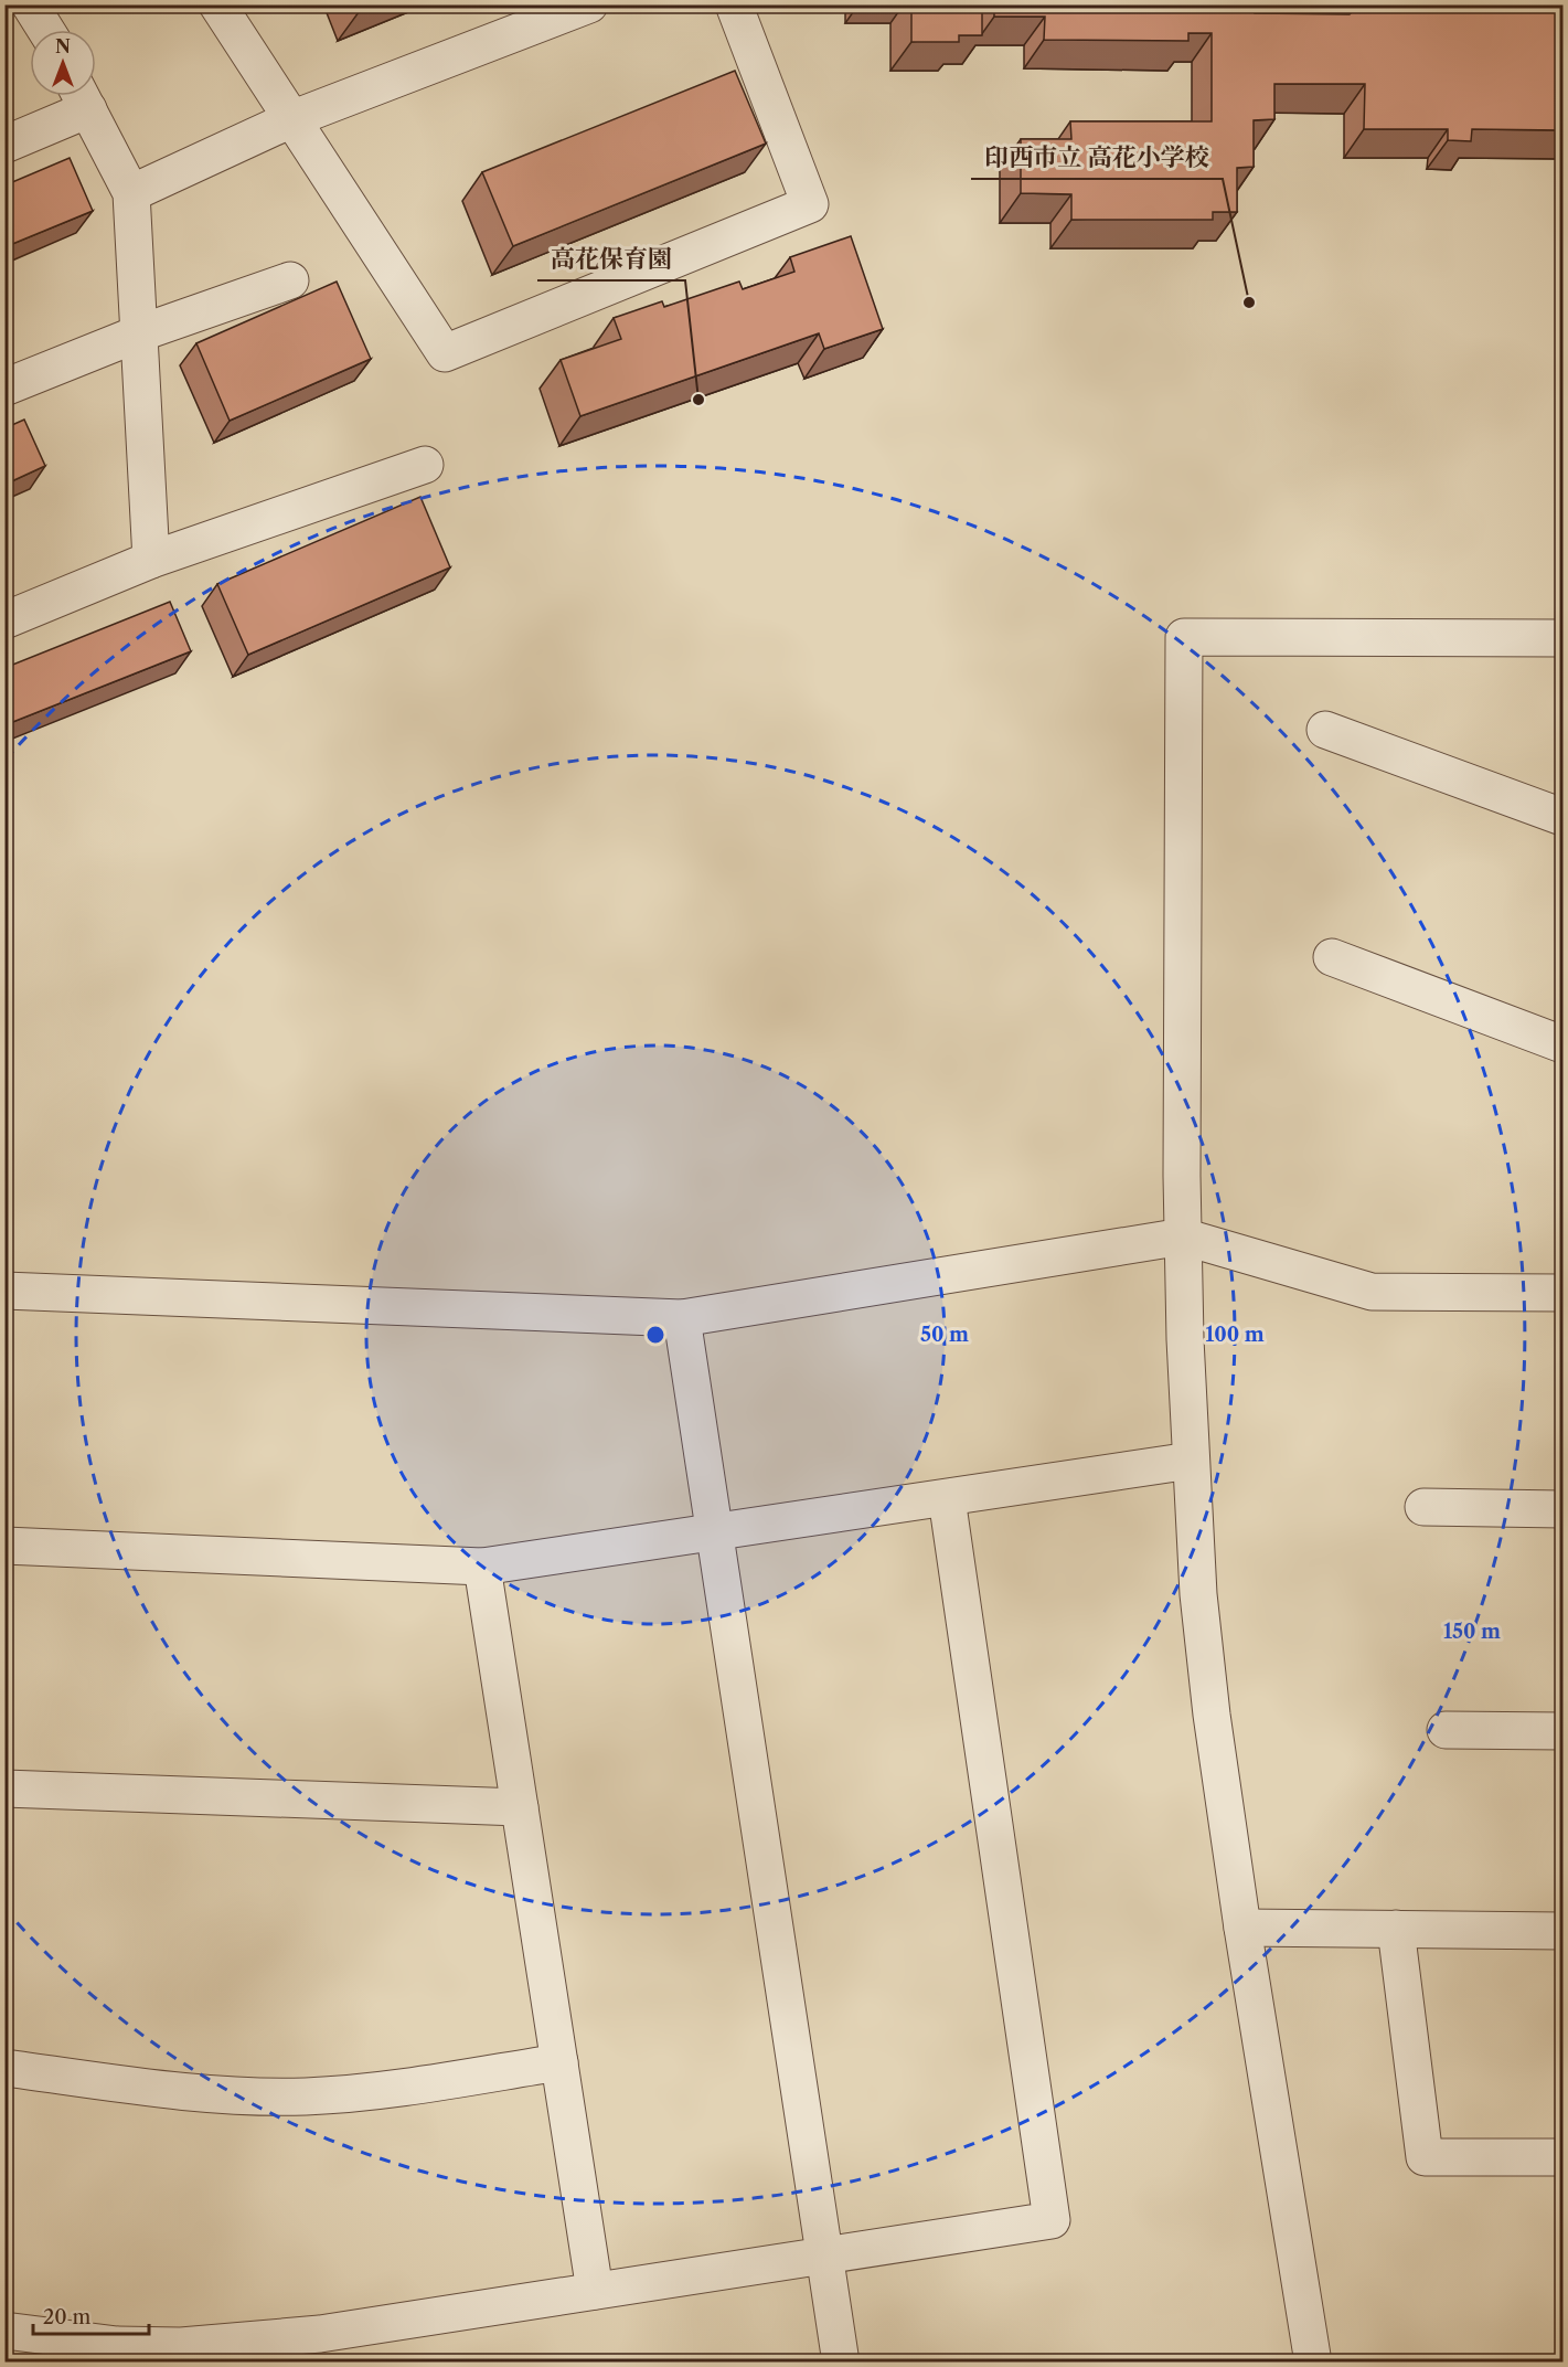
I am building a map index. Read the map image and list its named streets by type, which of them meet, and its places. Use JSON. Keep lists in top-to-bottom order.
{
  "places": ["印西市立 高花小学校", "高花保育園"],
  "scale_bar": "20 m",
  "north": "top",
  "rings": ["50 m", "100 m", "150 m"]
}
